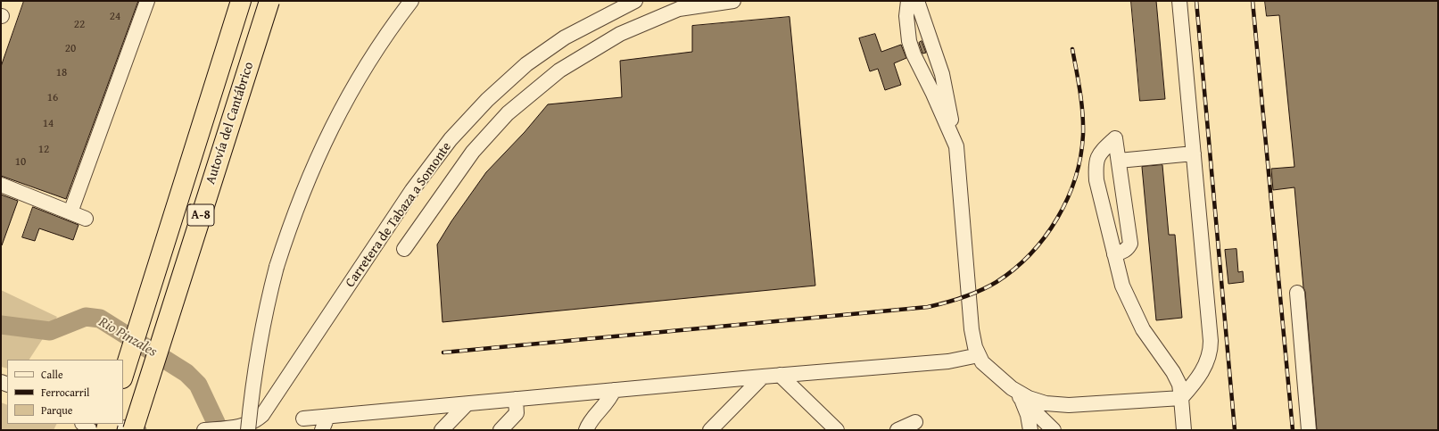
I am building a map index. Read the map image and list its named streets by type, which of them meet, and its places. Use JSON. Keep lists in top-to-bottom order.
{
  "streets": {
    "highway": ["Autovía del Cantábrico", "A-8"],
    "street": ["Carretera de Tabaza a Somonte"]
  },
  "water": ["Rio Pinzales"],
  "house_numbers": [
    "24",
    "22",
    "20",
    "18",
    "16",
    "14",
    "12",
    "10"
  ],
  "legend": ["Calle", "Ferrocarril", "Parque"]
}
